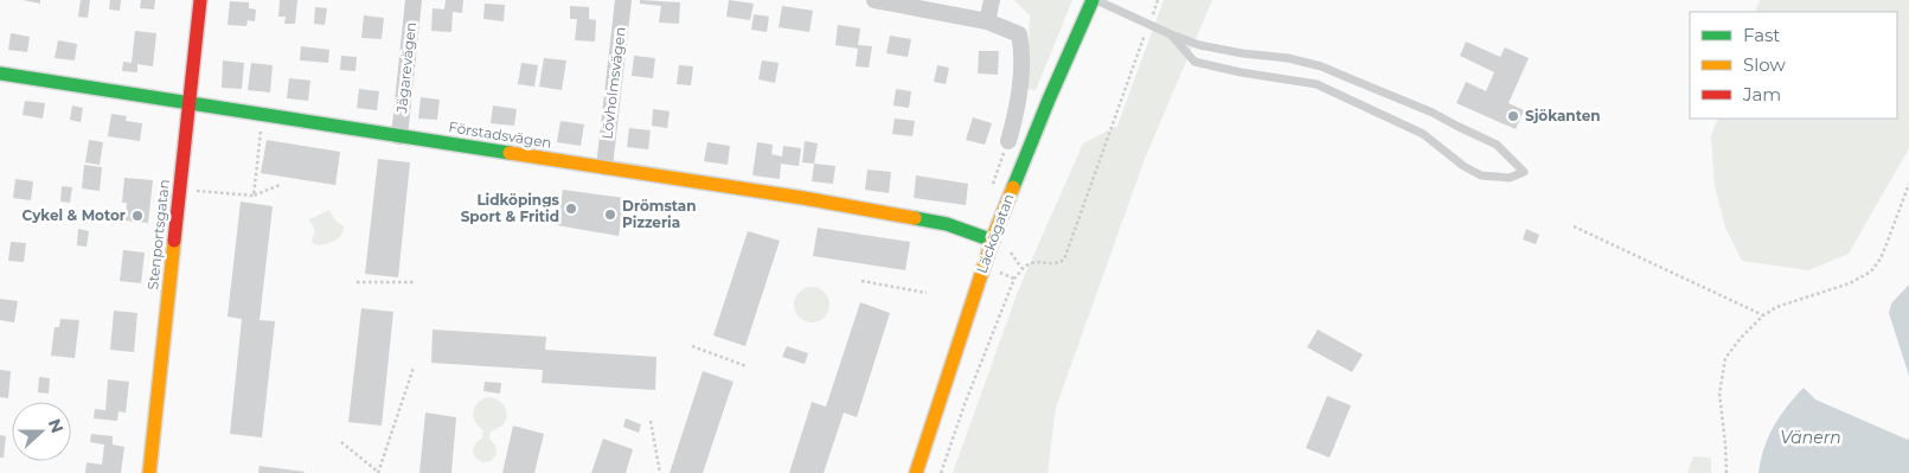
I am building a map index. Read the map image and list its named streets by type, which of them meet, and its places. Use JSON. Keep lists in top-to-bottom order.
{
  "streets": {
    "street": [
      "Jägarevägen",
      "Lövholmsvägen",
      "Förstadsvägen",
      "Läckögatan",
      "Stenportsgatan"
    ]
  },
  "crossings": [
    ["Jägarevägen", "Förstadsvägen"],
    ["Lövholmsvägen", "Förstadsvägen"],
    ["Förstadsvägen", "Läckögatan"],
    ["Förstadsvägen", "Stenportsgatan"]
  ],
  "water": ["Vänern"],
  "places": [
    "Sjökanten",
    "Lidköpings Sport & Fritid",
    "Drömstan Pizzeria",
    "Cykel & Motor"
  ],
  "legend": ["Fast", "Slow", "Jam"],
  "north": "right"
}
